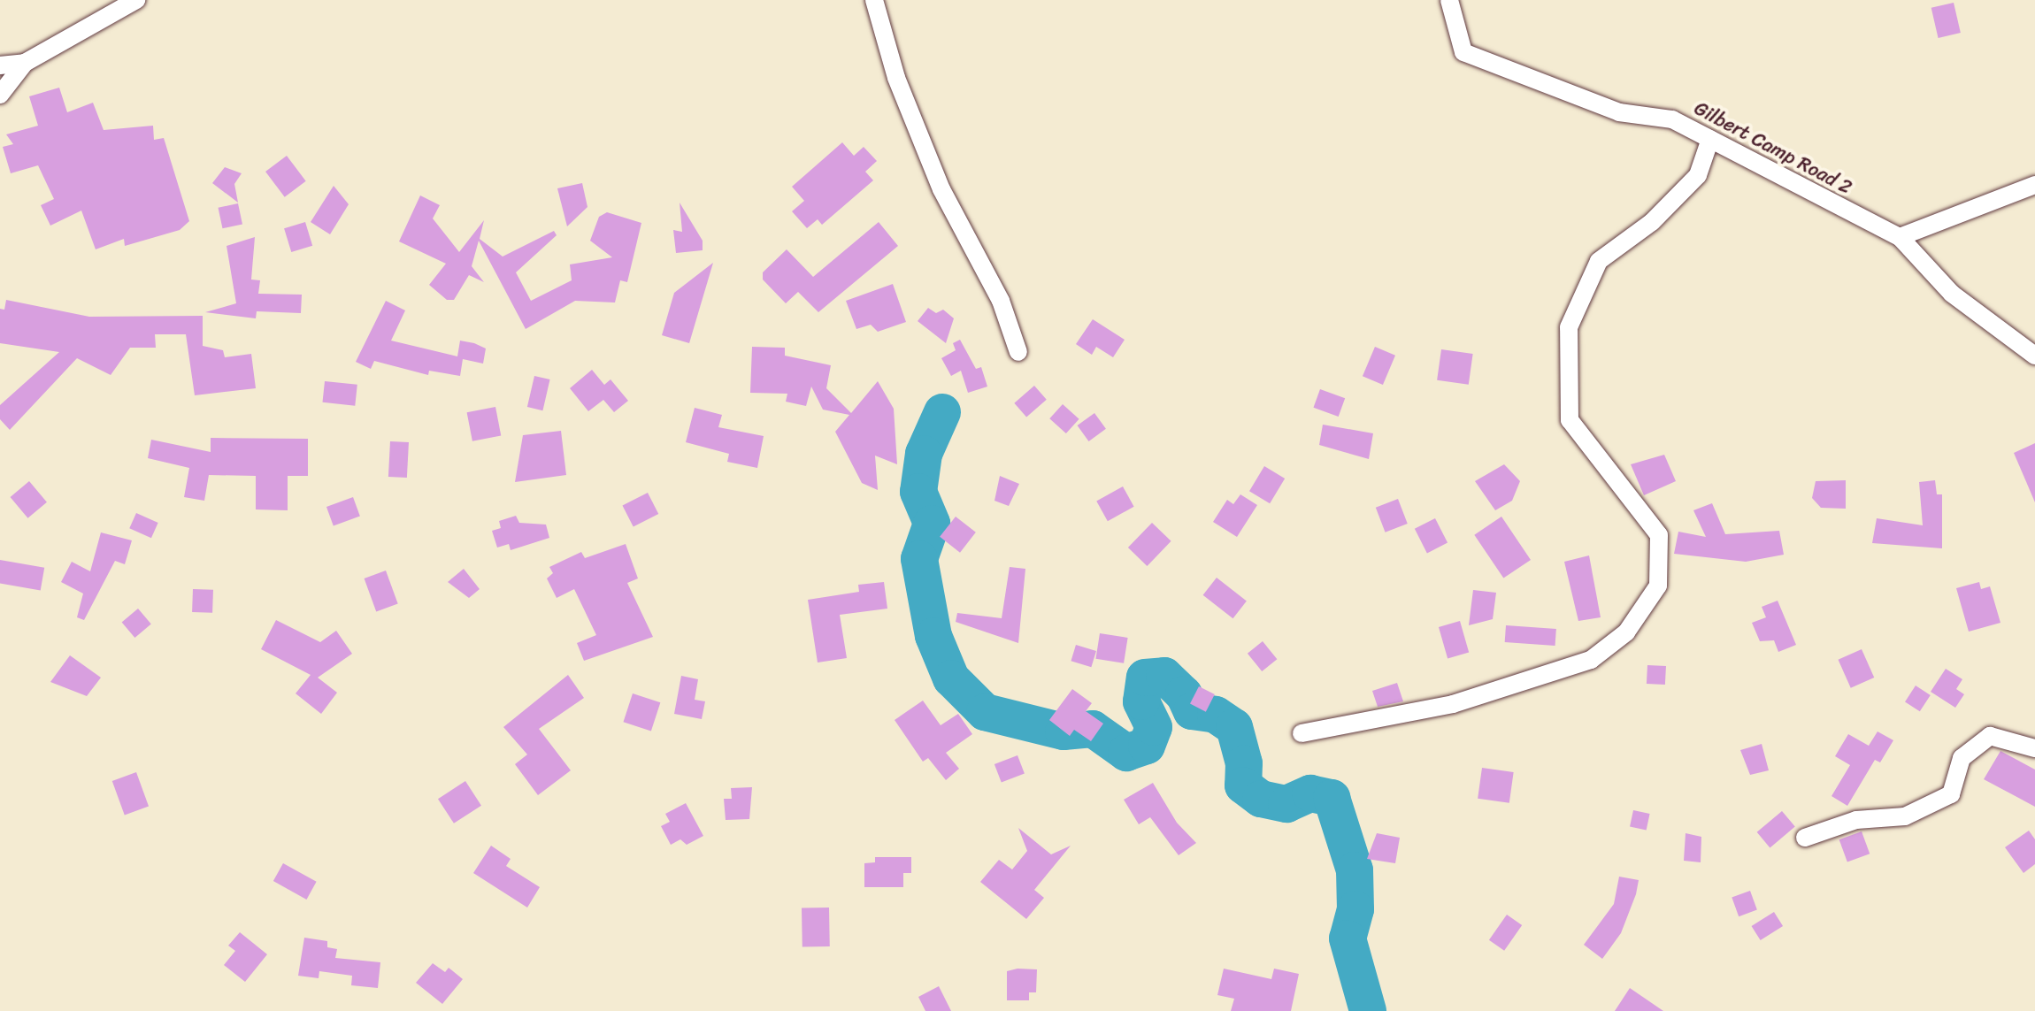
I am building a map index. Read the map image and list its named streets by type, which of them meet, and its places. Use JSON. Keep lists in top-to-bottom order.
{
  "streets": {
    "street": ["Gilbert Camp Road 2"]
  }
}
